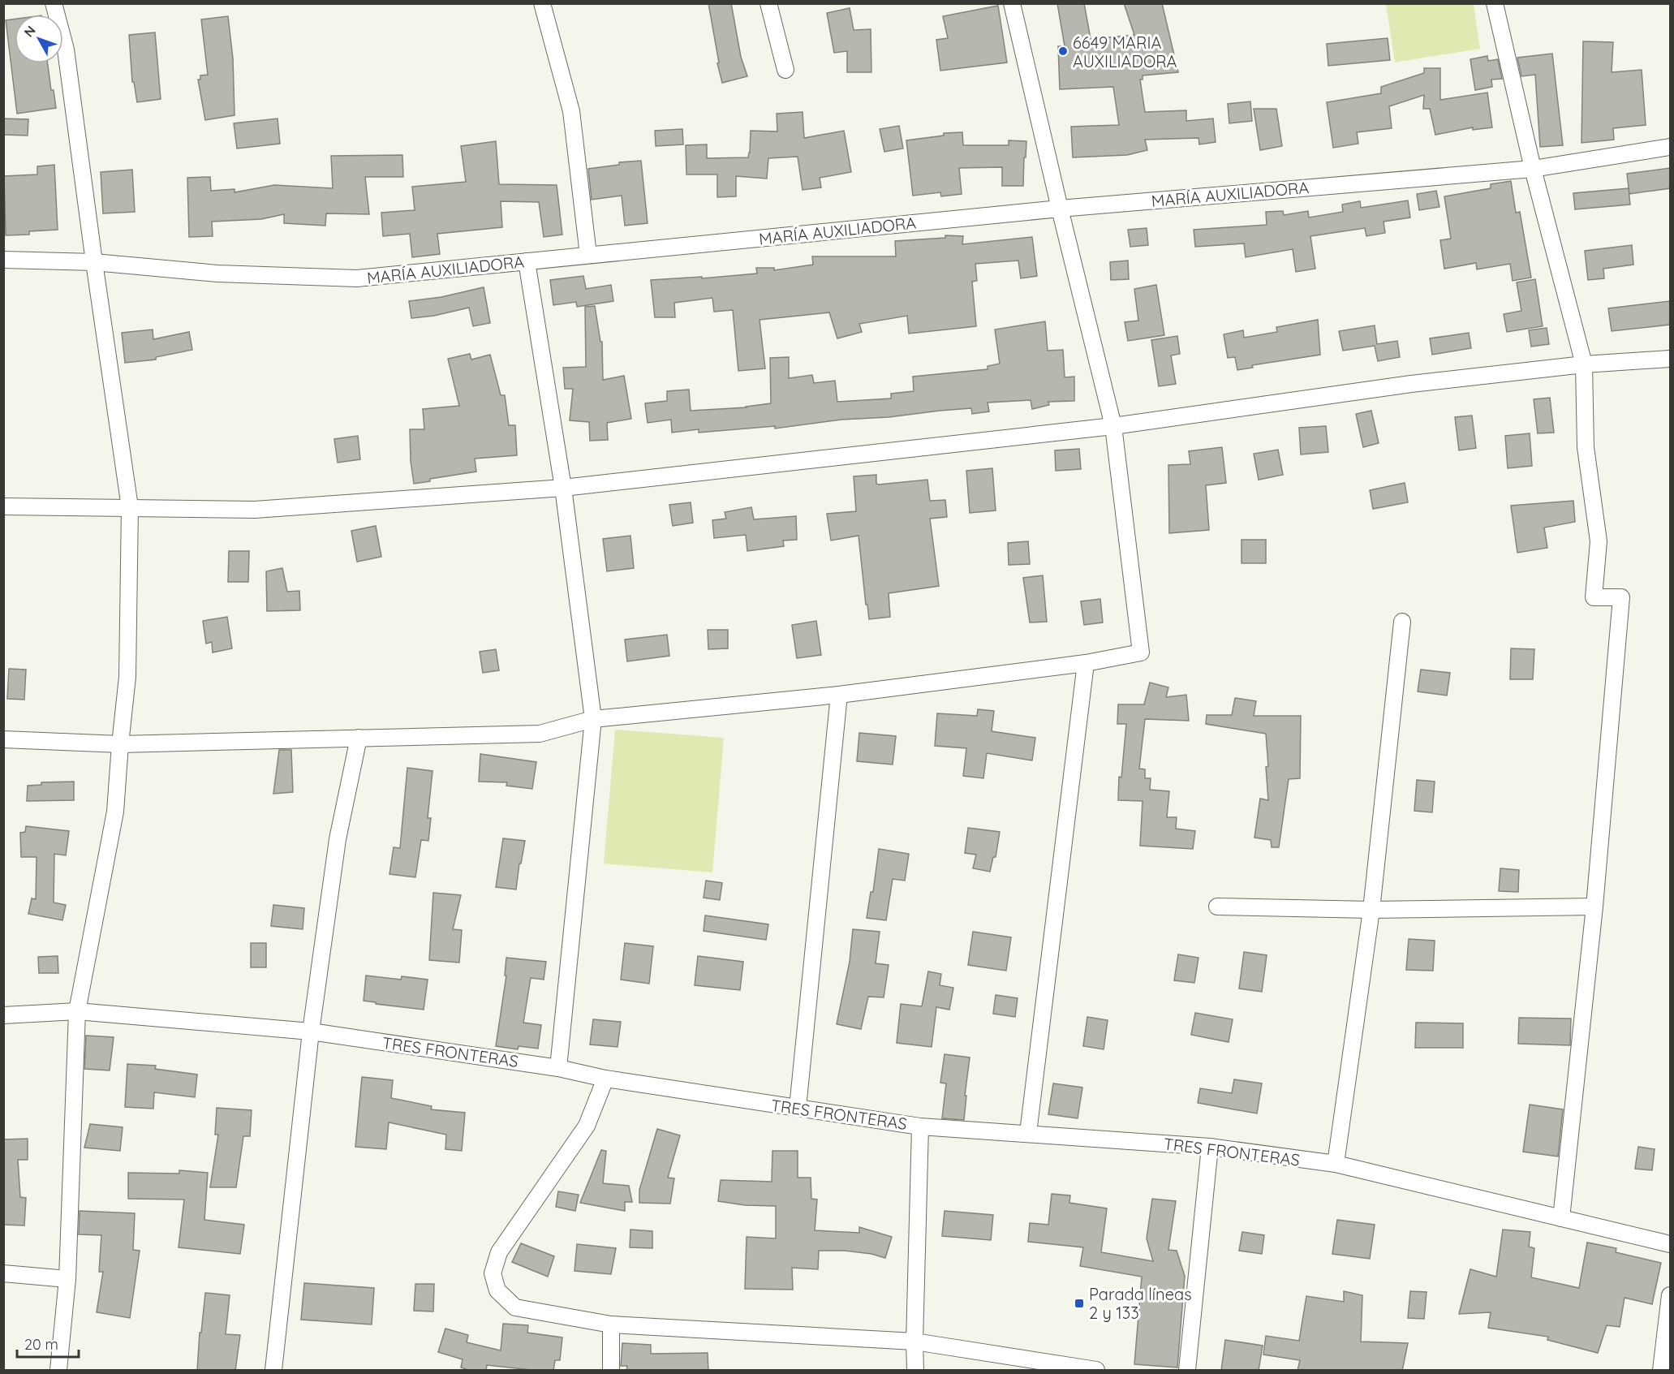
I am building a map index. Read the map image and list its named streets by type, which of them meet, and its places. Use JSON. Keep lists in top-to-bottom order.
{
  "streets": {
    "street": ["MARÍA AUXILIADORA", "TRES FRONTERAS"]
  },
  "places": {
    "other": ["6649 MARIA AUXILIADORA"],
    "transit": ["Parada líneas 2 y 133"]
  },
  "scale_bar": "20 m",
  "north": "top left"
}
